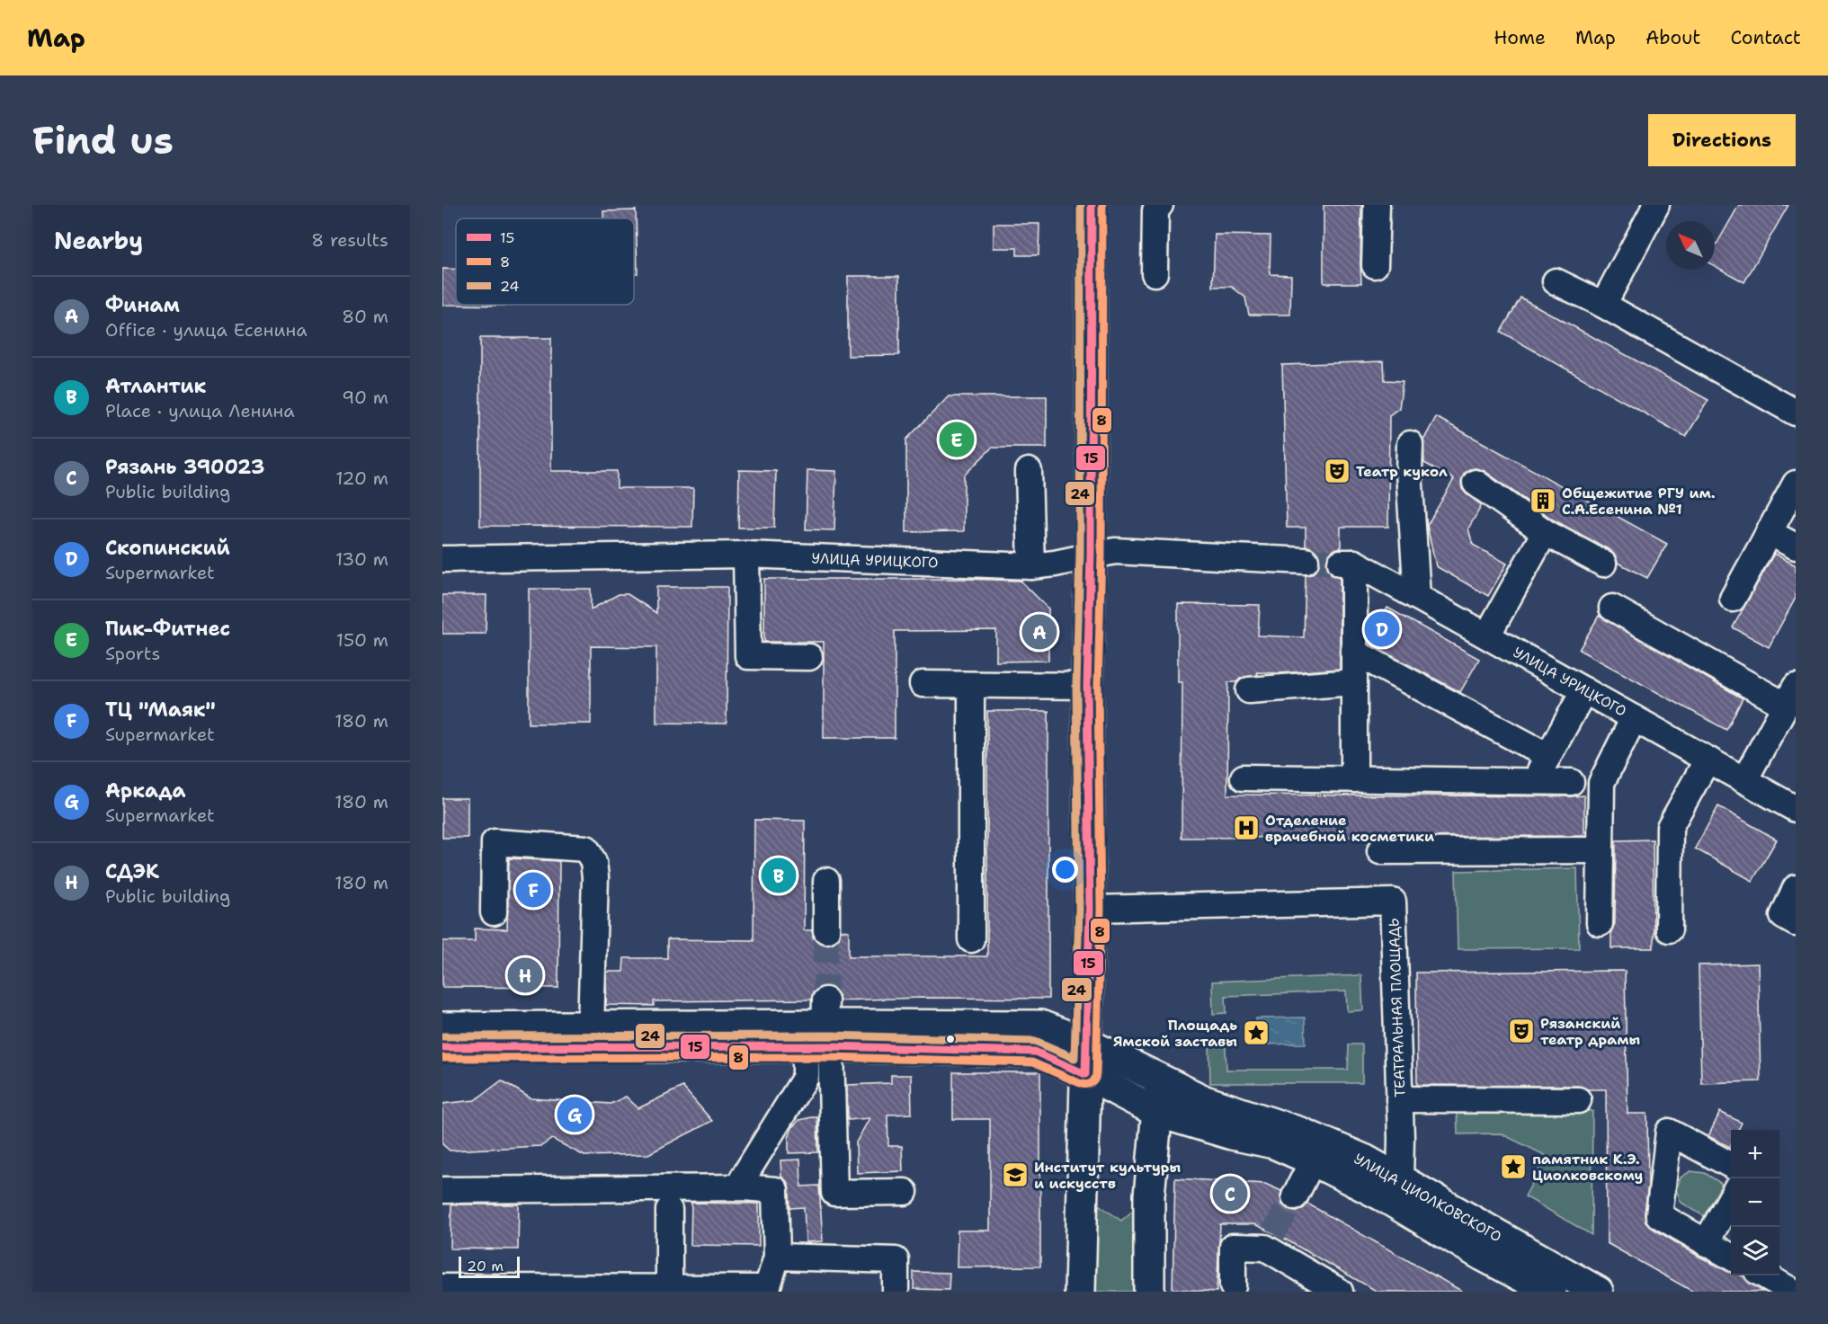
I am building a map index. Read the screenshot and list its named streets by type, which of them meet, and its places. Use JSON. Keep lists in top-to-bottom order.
{
  "streets": {
    "main road": ["УЛИЦА ЦИОЛКОВСКОГО"],
    "street": ["УЛИЦА УРИЦКОГО", "ТЕАТРАЛЬНАЯ ПЛОЩАДЬ"]
  },
  "crossings": [
    ["ТЕАТРАЛЬНАЯ ПЛОЩАДЬ", "УЛИЦА ЦИОЛКОВСКОГО"]
  ],
  "places": {
    "theatre": ["Театр кукол", "Рязанский театр драмы"],
    "building": ["Общежитие РГУ им. С.А.Есенина №1"],
    "hospital": ["Отделение врачебной косметики"],
    "place": ["Площадь Ямской заставы", "памятник К.Э. Циолковскому"],
    "school or university": ["Институт культуры и искусств"]
  },
  "lines": ["transit line 15", "transit line 8", "transit line 24"],
  "legend": ["15", "8", "24"],
  "scale_bar": "20 m",
  "north": "top left",
  "page": {
    "header": "Map",
    "nav": [
      "Home",
      "Map",
      "About",
      "Contact"
    ],
    "buttons": "Directions",
    "title": "Find us",
    "heading": ["Nearby", "8 results"],
    "list": [
      {
        "mark": "A",
        "name": "Финам",
        "note": "Office · улица Есенина",
        "value": "80 m"
      },
      {
        "mark": "B",
        "name": "Атлантик",
        "note": "Place · улица Ленина",
        "value": "90 m"
      },
      {
        "mark": "C",
        "name": "Рязань 390023",
        "note": "Public building",
        "value": "120 m"
      },
      {
        "mark": "D",
        "name": "Скопинский",
        "note": "Supermarket",
        "value": "130 m"
      },
      {
        "mark": "E",
        "name": "Пик-Фитнес",
        "note": "Sports",
        "value": "150 m"
      },
      {
        "mark": "F",
        "name": "ТЦ \"Маяк\"",
        "note": "Supermarket",
        "value": "180 m"
      },
      {
        "mark": "G",
        "name": "Аркада",
        "note": "Supermarket",
        "value": "180 m"
      },
      {
        "mark": "H",
        "name": "СДЭК",
        "note": "Public building",
        "value": "180 m"
      }
    ],
    "pins": [
      "E",
      "D",
      "A",
      "B",
      "F",
      "H",
      "G",
      "C"
    ],
    "map_buttons": ["+", "−"],
    "scale": "20 m"
  }
}
